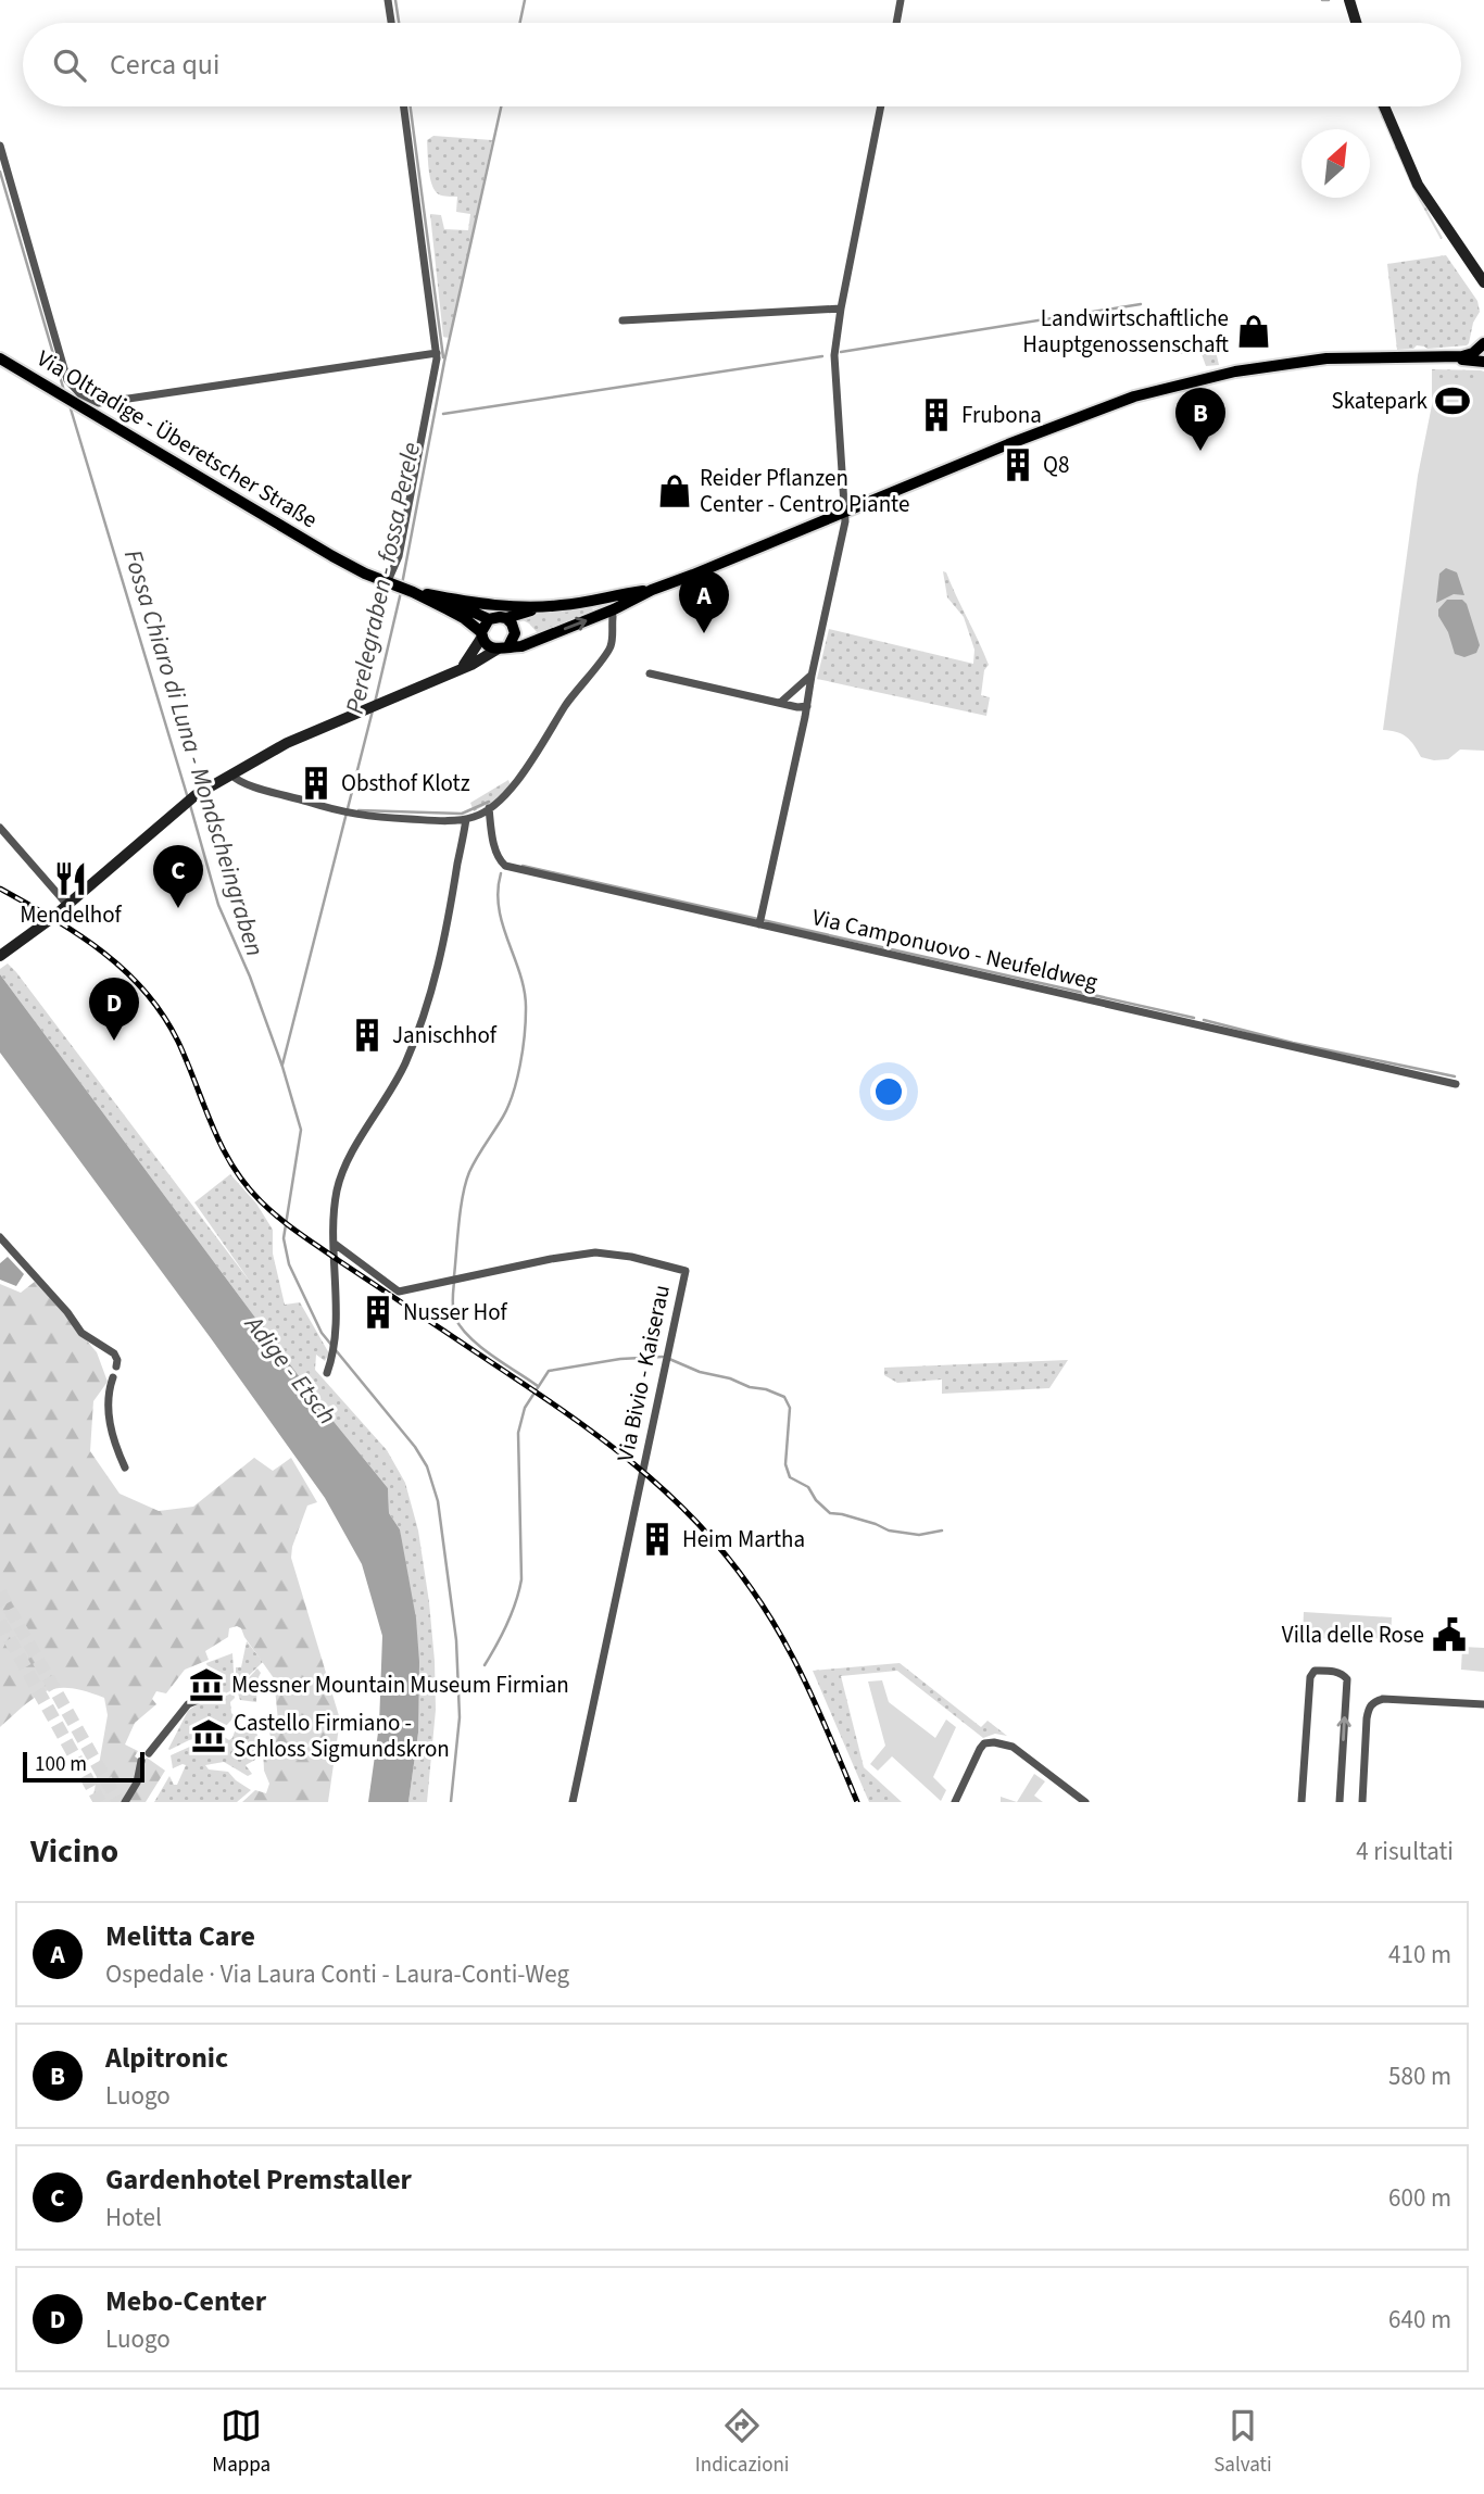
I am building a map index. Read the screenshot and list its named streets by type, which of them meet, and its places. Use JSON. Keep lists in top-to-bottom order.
{
  "streets": {
    "main road": ["Via Oltradige - Überetscher Straße"],
    "street": ["Via Camponuovo - Neufeldweg", "Via Bivio - Kaiserau"]
  },
  "water": ["Perelegraben - fossa Perele", "Fossa Chiaro di Luna - Mondscheingraben", "Adige - Etsch"],
  "places": {
    "shop": ["Landwirtschaftliche Hauptgenossenschaft", "Reider Pflanzen Center - Centro Piante"],
    "sports": ["Skatepark"],
    "building": [
      "Frubona",
      "Q8",
      "Obsthof Klotz",
      "Janischhof",
      "Nusser Hof",
      "Heim Martha"
    ],
    "restaurant": ["Mendelhof"],
    "public building": ["Villa delle Rose"],
    "museum": ["Messner Mountain Museum Firmian", "Castello Firmiano - Schloss Sigmundskron"]
  },
  "scale_bar": "100 m",
  "north": "top right",
  "page": {
    "search": "Cerca qui",
    "pins": [
      "B",
      "A",
      "C",
      "D"
    ],
    "scale": "100 m",
    "heading": ["Vicino", "4 risultati"],
    "list": [
      {
        "mark": "A",
        "name": "Melitta Care",
        "note": "Ospedale · Via Laura Conti - Laura-Conti-Weg",
        "value": "410 m"
      },
      {
        "mark": "B",
        "name": "Alpitronic",
        "note": "Luogo",
        "value": "580 m"
      },
      {
        "mark": "C",
        "name": "Gardenhotel Premstaller",
        "note": "Hotel",
        "value": "600 m"
      },
      {
        "mark": "D",
        "name": "Mebo-Center",
        "note": "Luogo",
        "value": "640 m"
      }
    ],
    "nav": ["Mappa", "Indicazioni", "Salvati"]
  }
}
